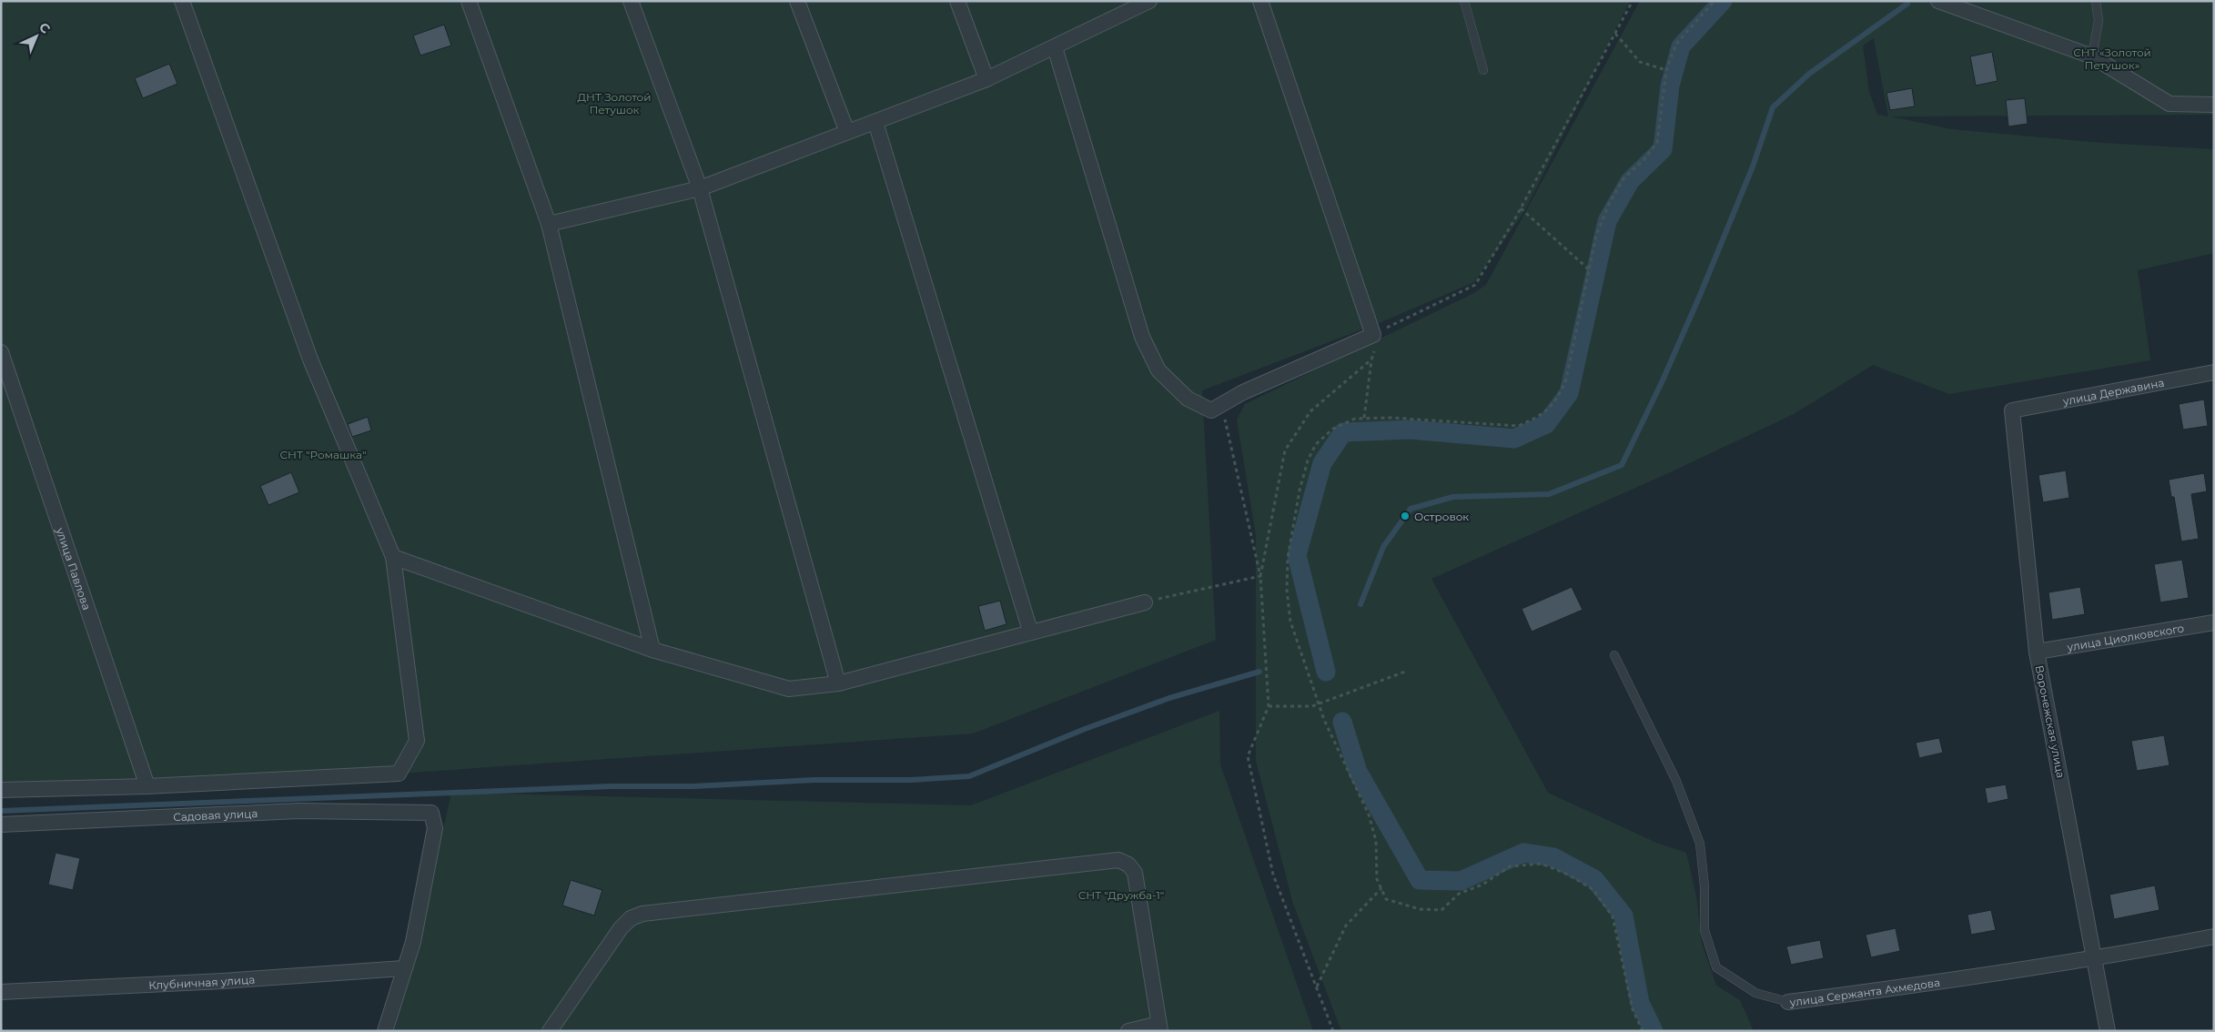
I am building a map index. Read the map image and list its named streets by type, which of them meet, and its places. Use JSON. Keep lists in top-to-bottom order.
{
  "streets": {
    "street": [
      "улица Державина",
      "улица Павлова",
      "улица Циолковского",
      "Воронежская улица",
      "Садовая улица",
      "Клубничная улица",
      "улица Сержанта Ахмедова"
    ]
  },
  "crossings": [
    ["улица Державина", "Воронежская улица"],
    ["улица Циолковского", "Воронежская улица"],
    ["Воронежская улица", "улица Сержанта Ахмедова"],
    ["Садовая улица", "Клубничная улица"]
  ],
  "parks": [
    "СНТ «Золотой Петушок»",
    "ДНТ Золотой Петушок",
    "СНТ \"Ромашка\"",
    "СНТ \"Дружба-1\""
  ],
  "places": ["Островок"],
  "north": "top right"
}
